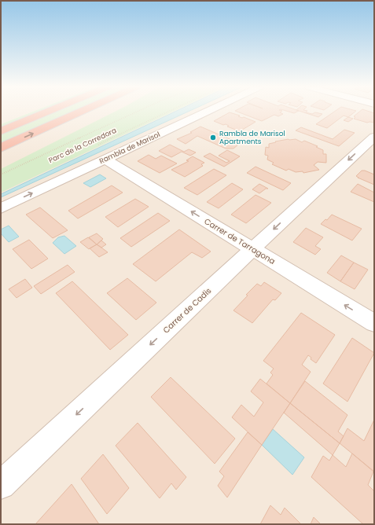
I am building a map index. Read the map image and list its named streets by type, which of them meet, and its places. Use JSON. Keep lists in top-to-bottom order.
{
  "streets": {
    "street": ["Rambla de Marisol", "Carrer de Tarragona", "Carrer de Cadis"],
    "path": ["Parc de la Corredora"]
  },
  "crossings": [
    ["Rambla de Marisol", "Carrer de Tarragona"],
    ["Carrer de Tarragona", "Carrer de Cadis"]
  ],
  "one_way": ["Rambla de Marisol", "Carrer de Tarragona", "Carrer de Cadis"],
  "places": ["Rambla de Marisol Apartments"]
}
